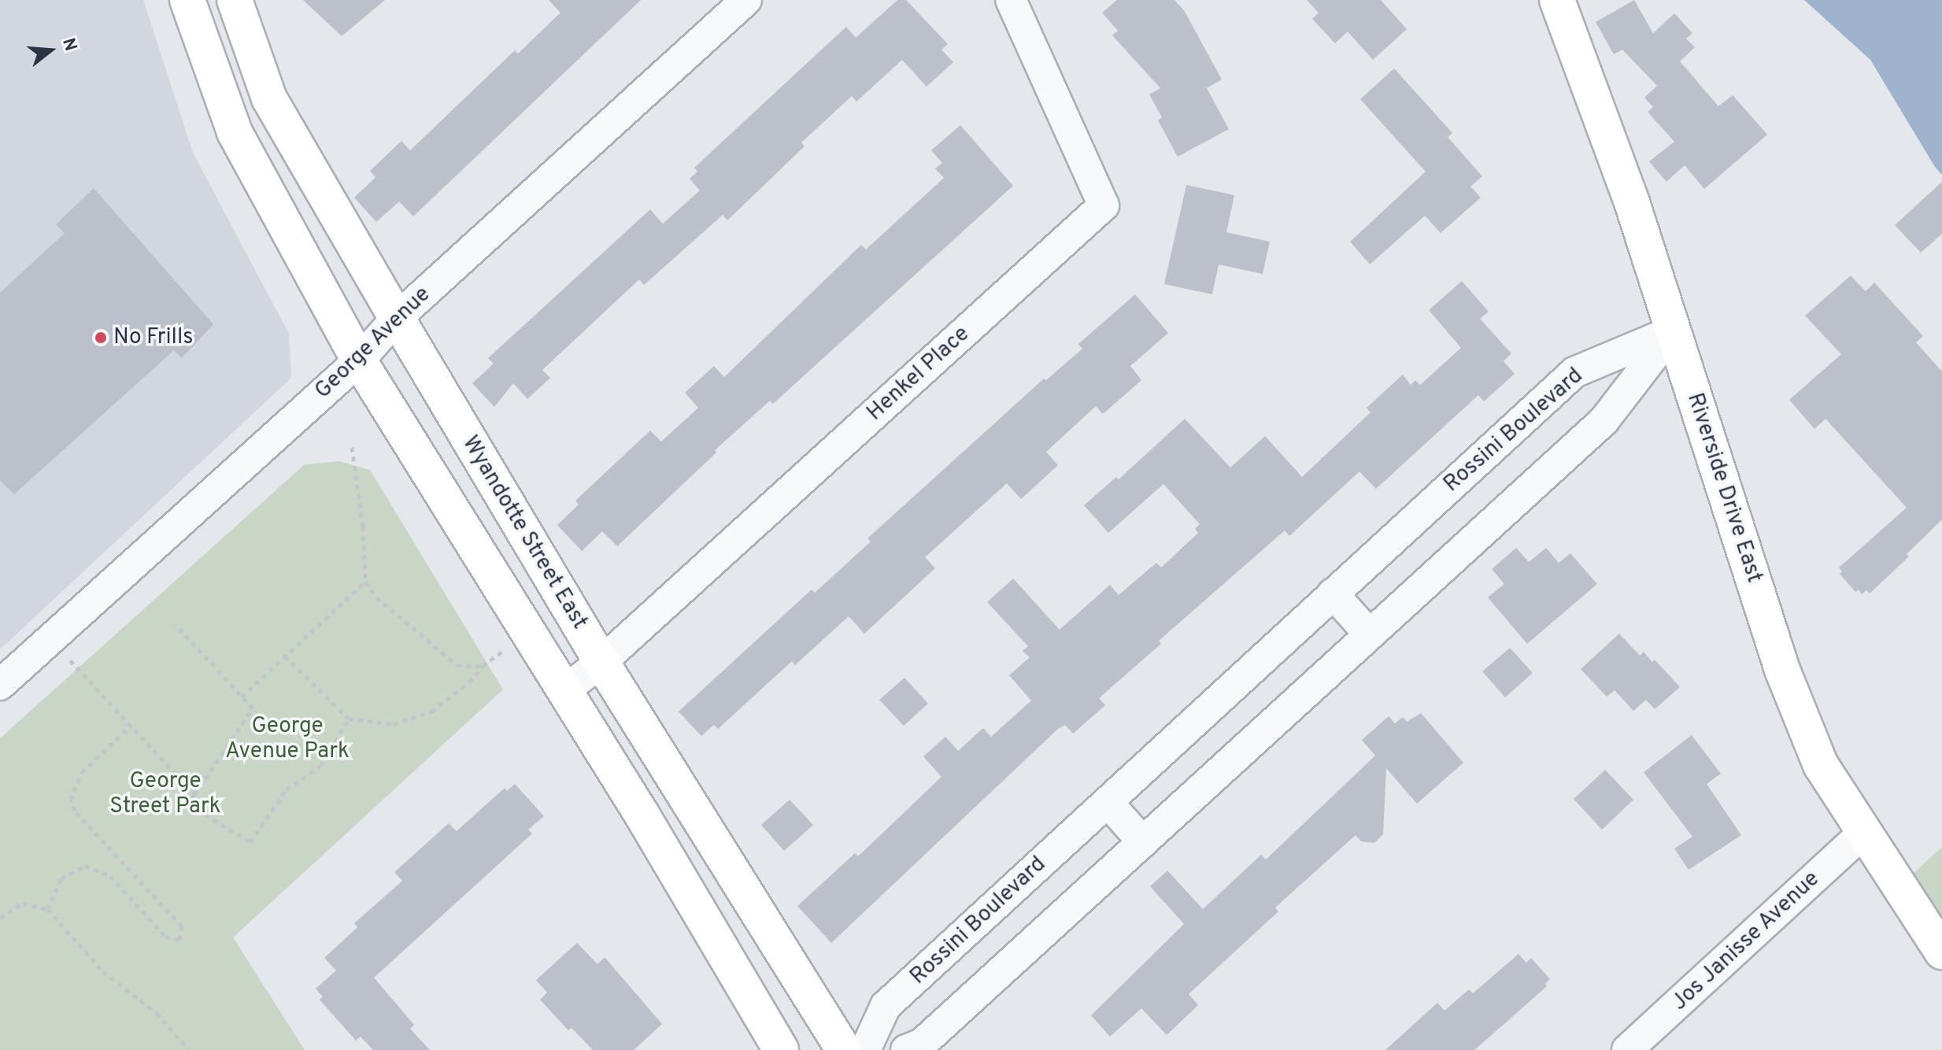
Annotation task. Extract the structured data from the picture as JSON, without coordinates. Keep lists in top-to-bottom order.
{
  "streets": {
    "main road": ["Riverside Drive East", "Wyandotte Street East"],
    "street": [
      "George Avenue",
      "Henkel Place",
      "Rossini Boulevard",
      "Jos Janisse Avenue"
    ]
  },
  "crossings": [
    ["George Avenue", "Wyandotte Street East"],
    ["Henkel Place", "Wyandotte Street East"],
    ["Rossini Boulevard", "Riverside Drive East"],
    ["Riverside Drive East", "Jos Janisse Avenue"]
  ],
  "parks": ["George Avenue Park", "George Street Park"],
  "places": ["No Frills"],
  "north": "right"
}
